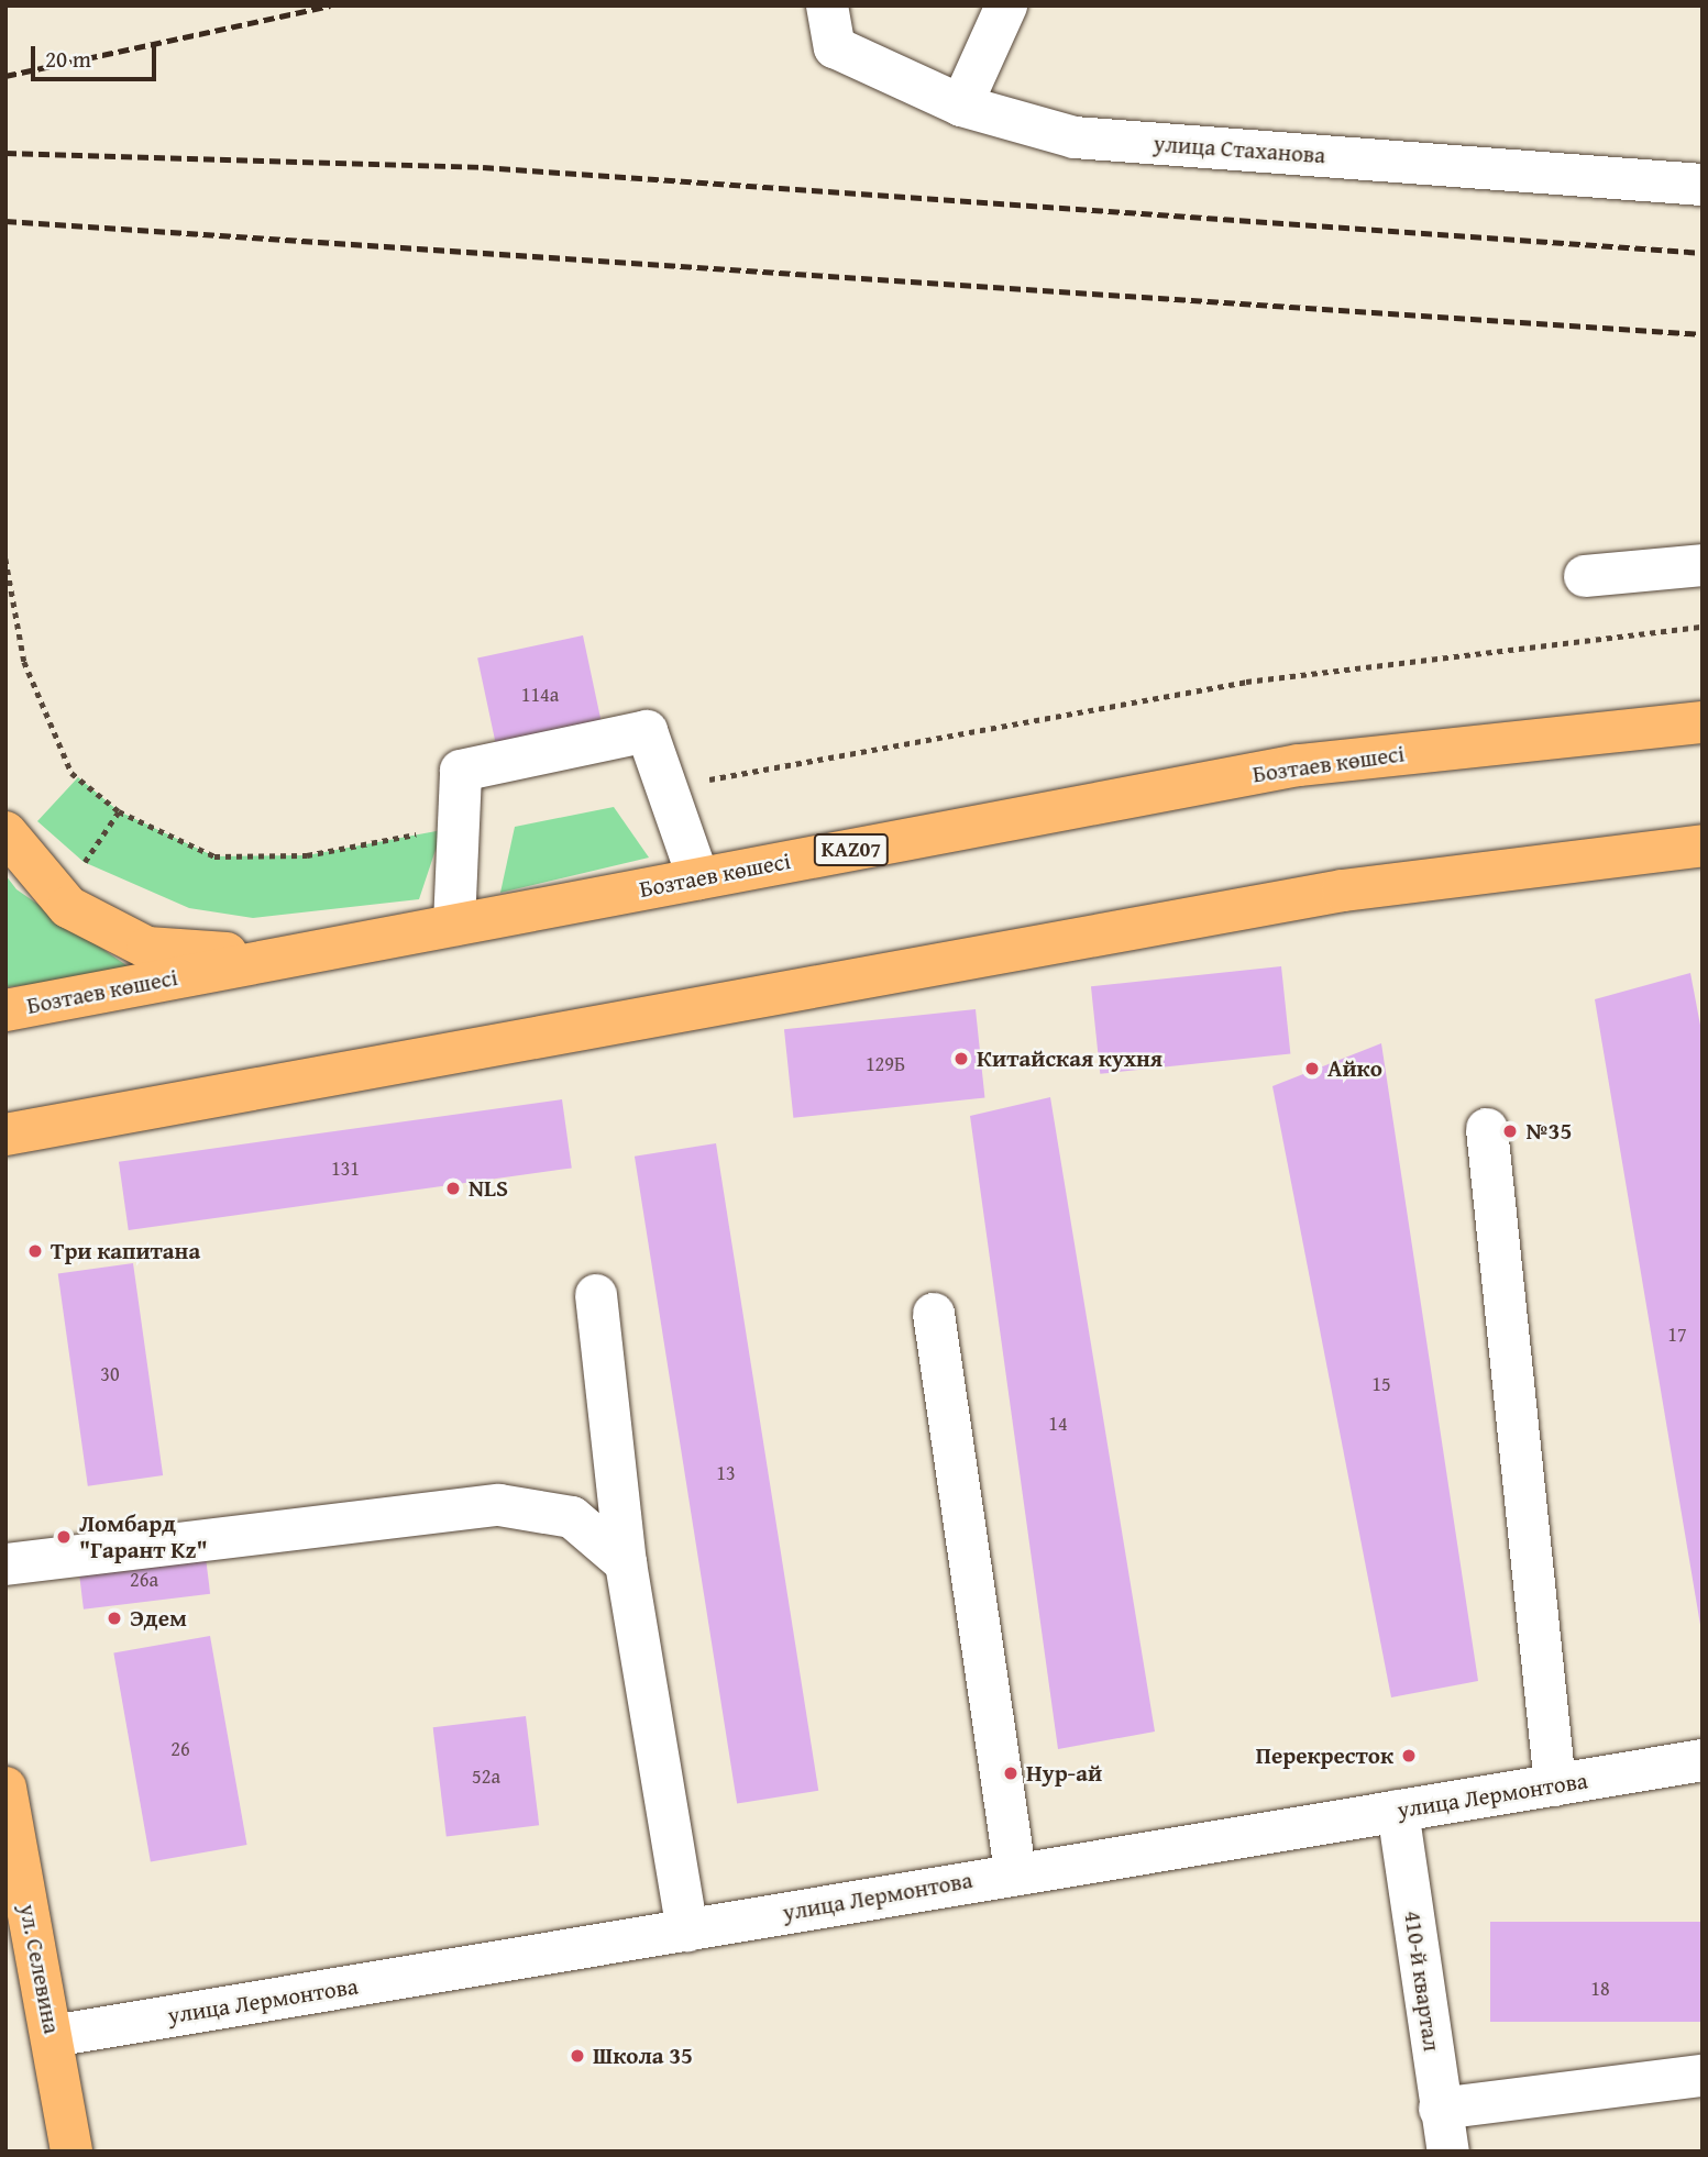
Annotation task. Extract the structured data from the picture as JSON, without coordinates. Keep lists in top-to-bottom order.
{
  "streets": {
    "main road": ["Бозтаев көшесі", "KAZ07", "ул. Селевина"],
    "street": ["улица Стаханова", "улица Лермонтова", "410-й квартал"]
  },
  "crossings": [
    ["улица Лермонтова", "ул. Селевина"],
    ["улица Лермонтова", "410-й квартал"]
  ],
  "places": [
    "Китайская кухня",
    "Айко",
    "№35",
    "NLS",
    "Три капитана",
    "Ломбард \"Гарант Kz\"",
    "Эдем",
    "Перекресток",
    "Нур-ай",
    "Школа 35"
  ],
  "house_numbers": [
    "114а",
    "129Б",
    "131",
    "17",
    "30",
    "15",
    "14",
    "13",
    "26а",
    "26",
    "52а",
    "18"
  ],
  "scale_bar": "20 m"
}
